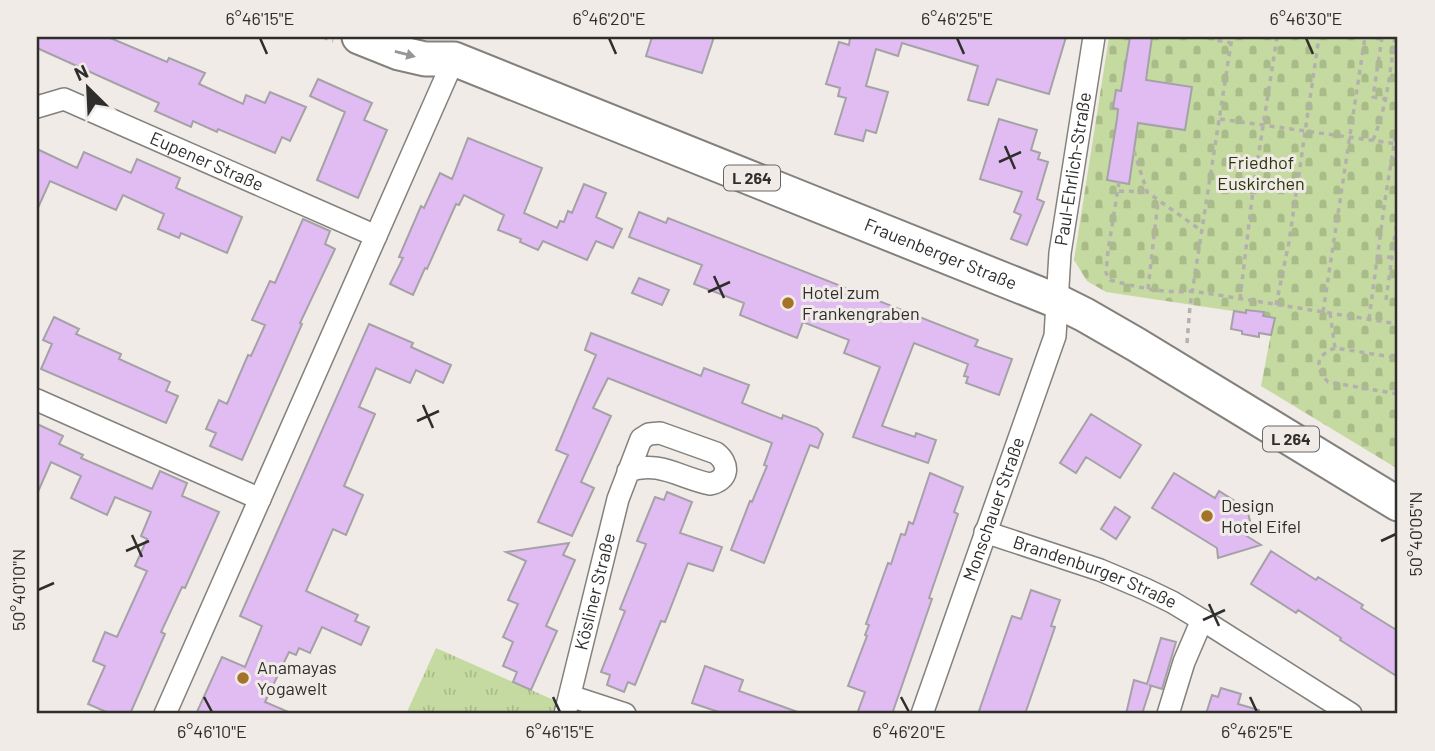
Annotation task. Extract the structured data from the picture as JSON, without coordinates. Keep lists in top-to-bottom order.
{
  "streets": {
    "main road": ["L 264", "Frauenberger Straße"],
    "street": [
      "Eupener Straße",
      "Paul-Ehrlich-Straße",
      "Monschauer Straße",
      "Brandenburger Straße",
      "Kösliner Straße"
    ]
  },
  "crossings": [
    ["Paul-Ehrlich-Straße", "Frauenberger Straße"],
    ["Paul-Ehrlich-Straße", "Monschauer Straße"],
    ["Frauenberger Straße", "Monschauer Straße"],
    ["Monschauer Straße", "Brandenburger Straße"]
  ],
  "parks": ["Friedhof Euskirchen"],
  "places": ["Hotel zum Frankengraben", "Design Hotel Eifel", "Anamayas Yogawelt"],
  "north": "top left",
  "coordinates": [
    "6°46'15\"E",
    "6°46'20\"E",
    "6°46'25\"E",
    "6°46'30\"E",
    "50°40'05\"N",
    "50°40'10\"N",
    "6°46'10\"E"
  ]
}
